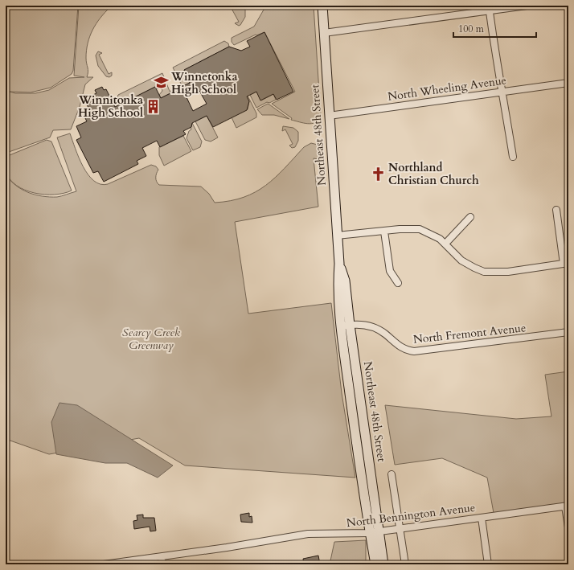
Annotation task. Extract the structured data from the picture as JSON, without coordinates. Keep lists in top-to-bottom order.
{
  "streets": {
    "street": [
      "North Wheeling Avenue",
      "Northeast 48th Street",
      "North Fremont Avenue",
      "North Bennington Avenue"
    ]
  },
  "crossings": [
    ["North Wheeling Avenue", "Northeast 48th Street"],
    ["Northeast 48th Street", "North Fremont Avenue"],
    ["Northeast 48th Street", "North Bennington Avenue"]
  ],
  "parks": ["Searcy Creek Greenway"],
  "places": {
    "school or university": ["Winnetonka High School"],
    "building": ["Winnitonka High School"],
    "church": ["Northland Christian Church"]
  },
  "scale_bar": "100 m"
}
